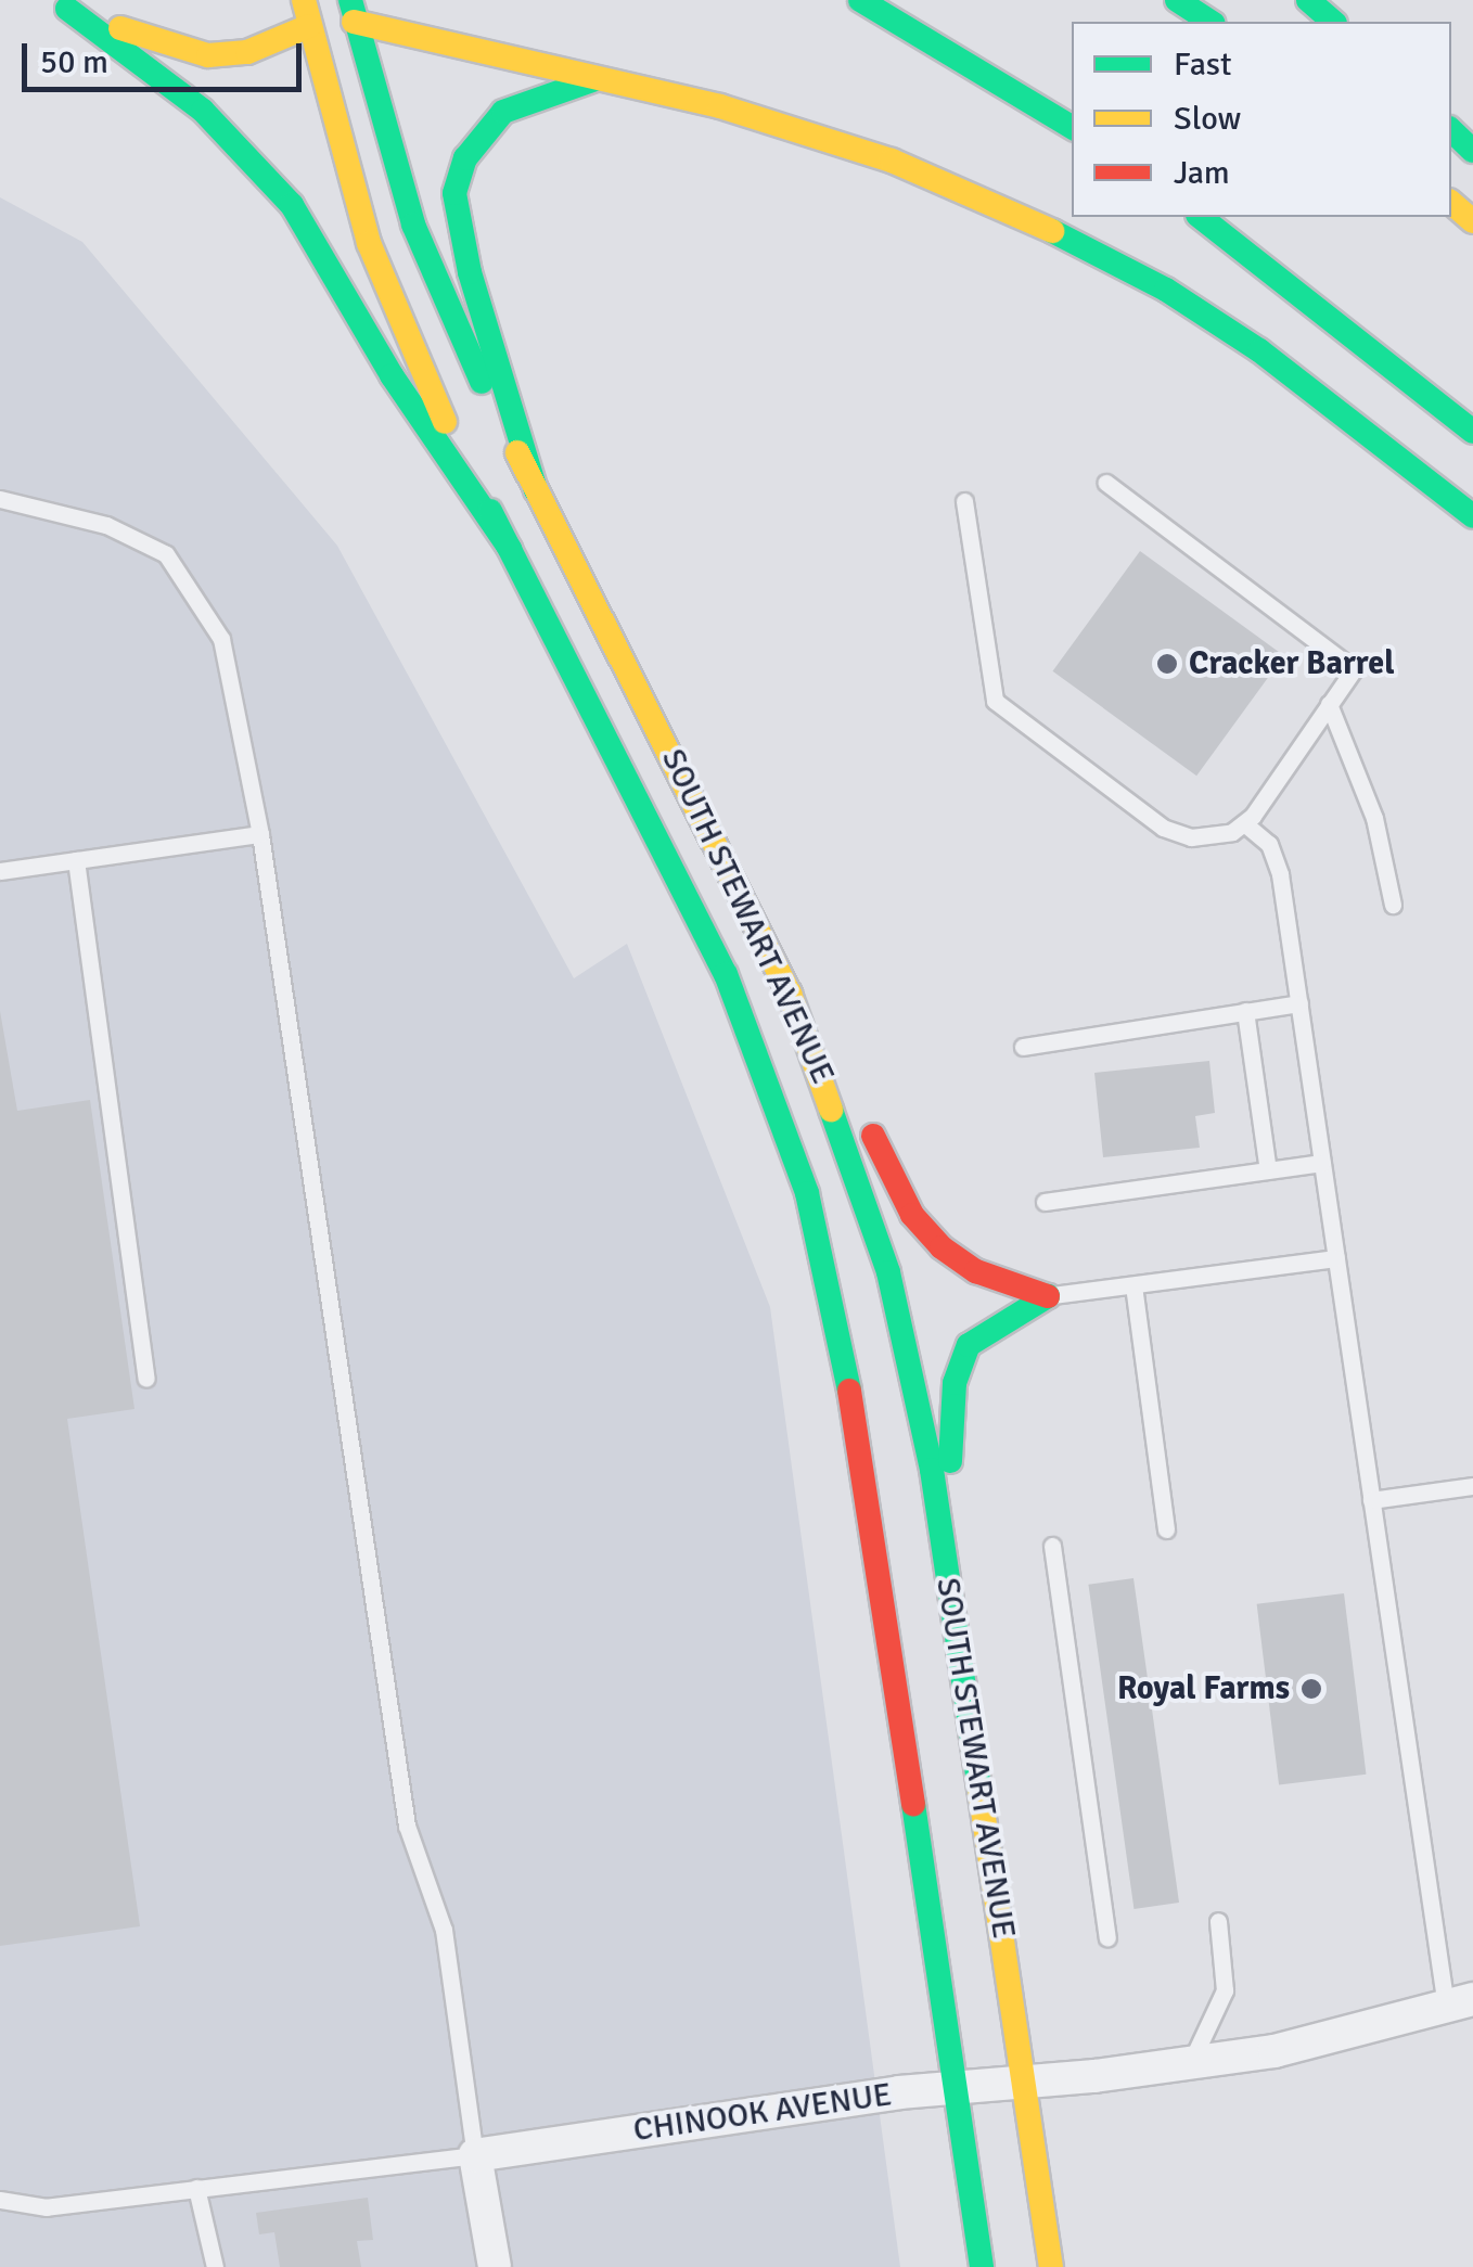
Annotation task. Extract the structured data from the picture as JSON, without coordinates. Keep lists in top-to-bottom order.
{
  "streets": {
    "main road": ["SOUTH STEWART AVENUE"],
    "street": ["CHINOOK AVENUE"]
  },
  "crossings": [
    ["SOUTH STEWART AVENUE", "CHINOOK AVENUE"]
  ],
  "places": ["Cracker Barrel", "Royal Farms"],
  "legend": ["Fast", "Slow", "Jam"],
  "scale_bar": "50 m"
}
